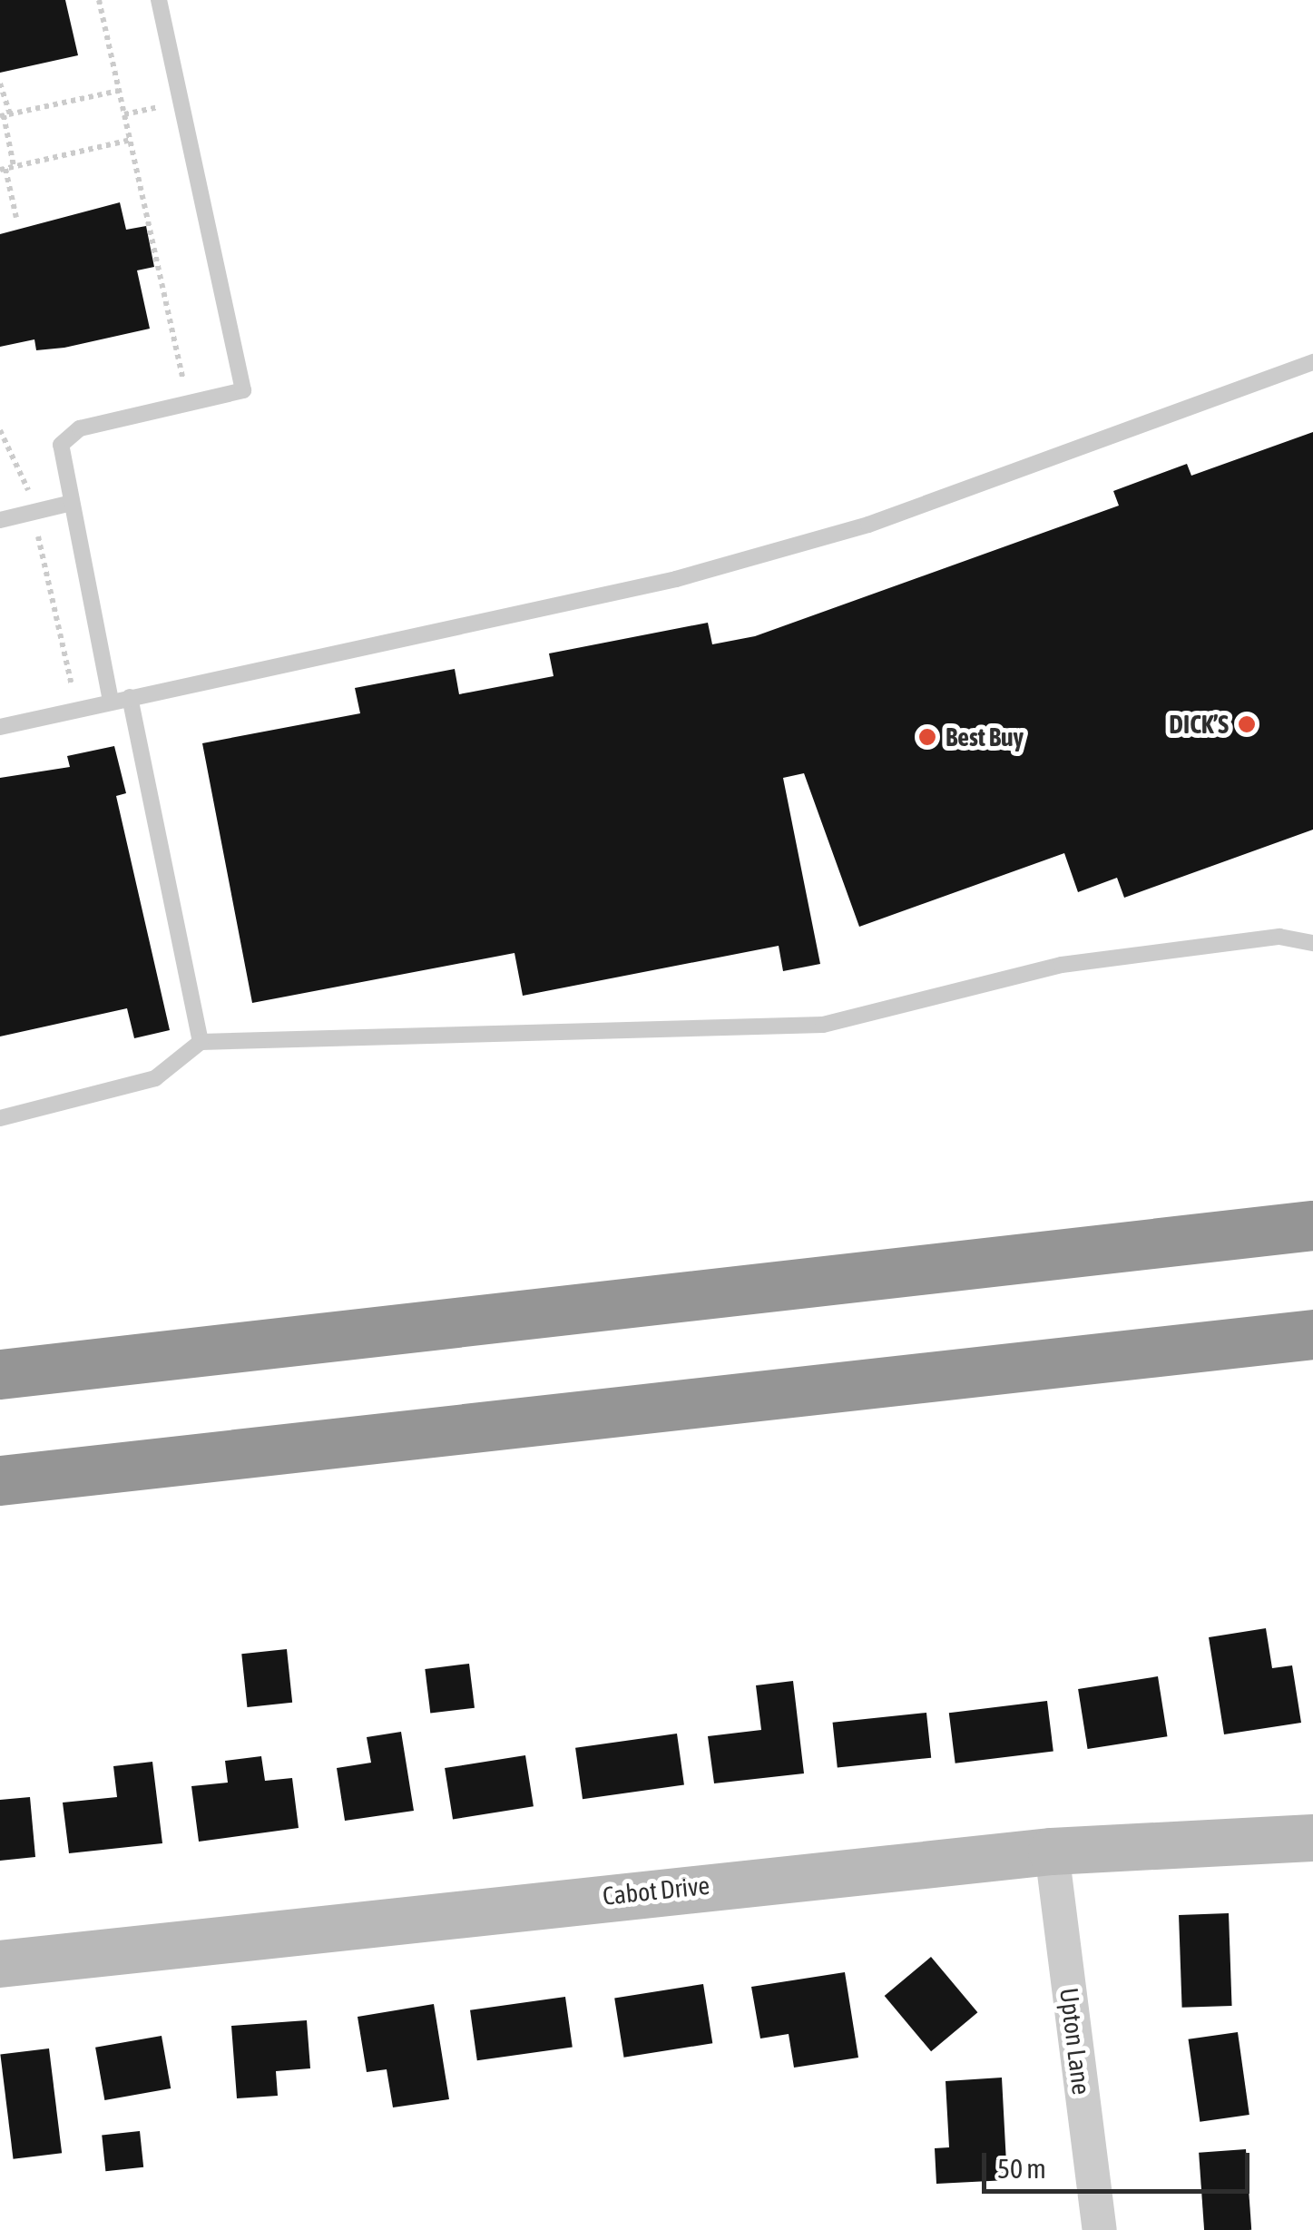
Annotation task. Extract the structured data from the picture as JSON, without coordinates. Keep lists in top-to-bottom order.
{
  "streets": {
    "street": ["Cabot Drive", "Upton Lane"]
  },
  "crossings": [
    ["Cabot Drive", "Upton Lane"]
  ],
  "places": ["DICK’S", "Best Buy"],
  "scale_bar": "50 m"
}
